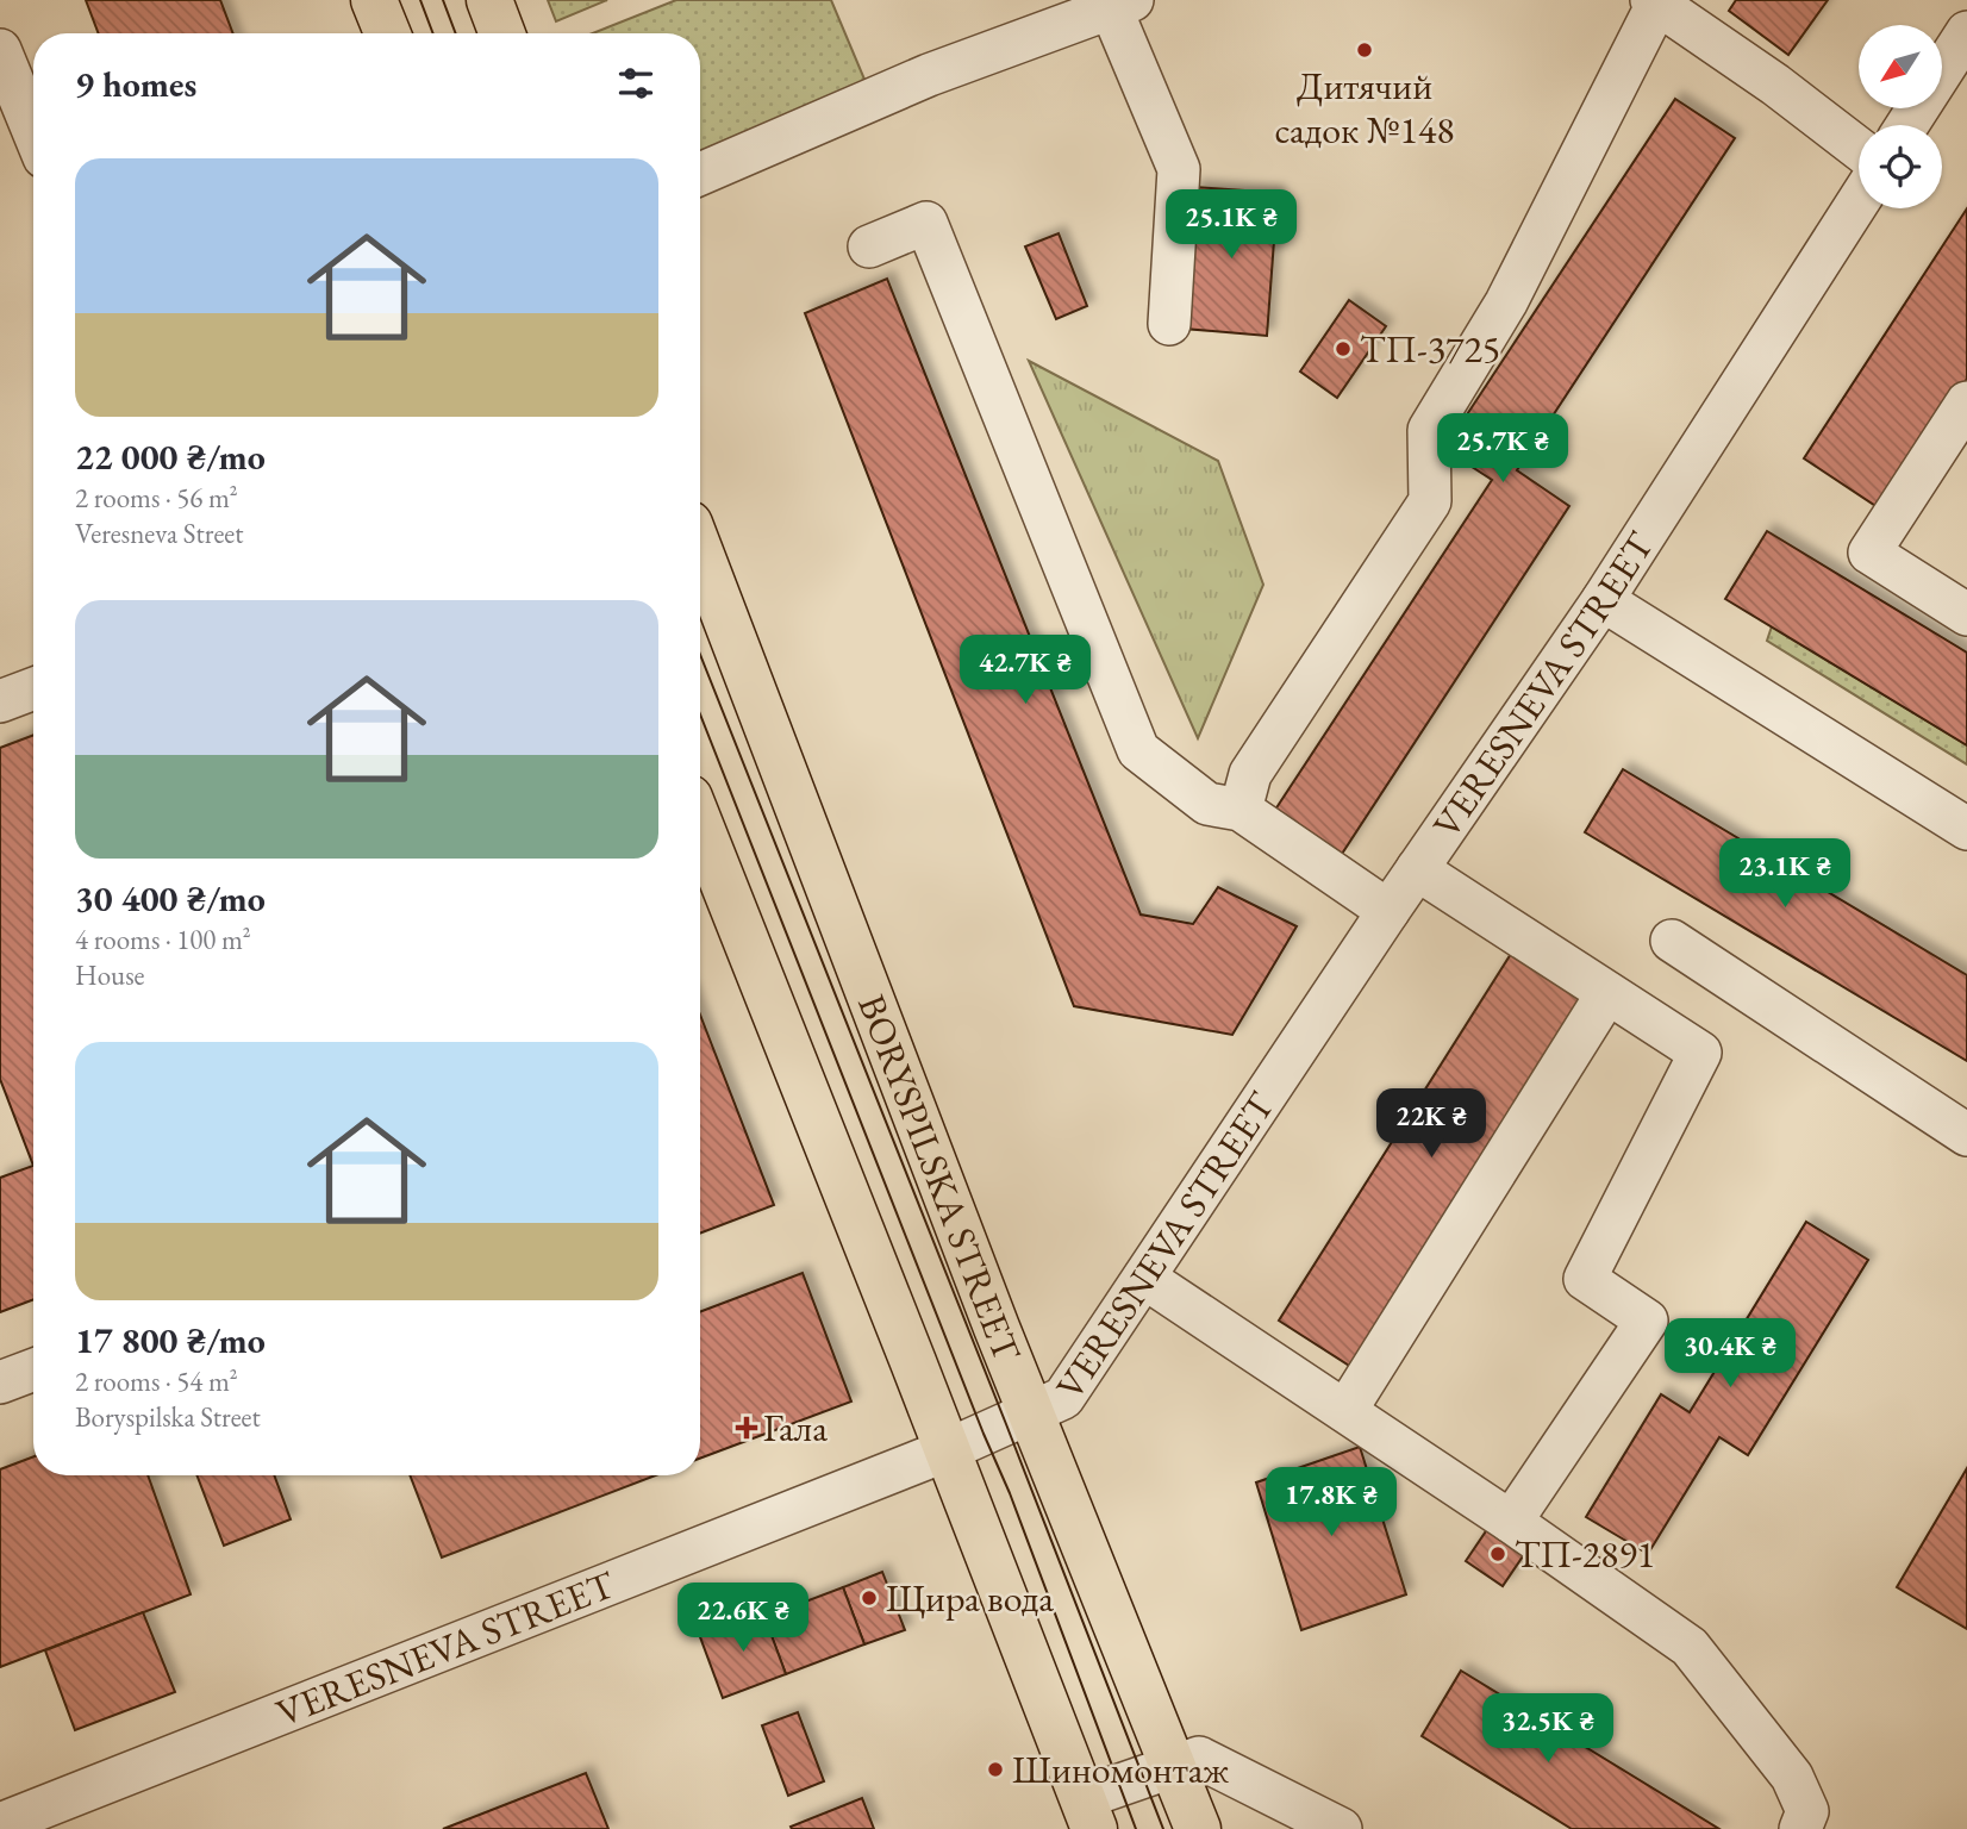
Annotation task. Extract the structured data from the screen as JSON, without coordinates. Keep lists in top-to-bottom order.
{
  "streets": {
    "main road": ["BORYSPILSKA STREET"],
    "street": ["VERESNEVA STREET"]
  },
  "crossings": [
    ["VERESNEVA STREET", "BORYSPILSKA STREET"]
  ],
  "places": {
    "other": [
      "Дитячий садок №148",
      "ТП-3725",
      "ТП-2891",
      "Щира вода",
      "Шиномонтаж"
    ],
    "health": ["Гала"]
  },
  "north": "bottom left",
  "page": {
    "heading": "9 homes",
    "list": [
      {
        "name": "22 000 ₴/mo",
        "note": "2 rooms · 56 m² · Veresneva Street"
      },
      {
        "name": "30 400 ₴/mo",
        "note": "4 rooms · 100 m² · House"
      },
      {
        "name": "17 800 ₴/mo",
        "note": "2 rooms · 54 m² · Boryspilska Street"
      }
    ],
    "price": [
      "25.1K ₴",
      "25.7K ₴",
      "42.7K ₴",
      "23.1K ₴",
      "22K ₴",
      "30.4K ₴",
      "17.8K ₴",
      "22.6K ₴",
      "32.5K ₴"
    ]
  }
}
